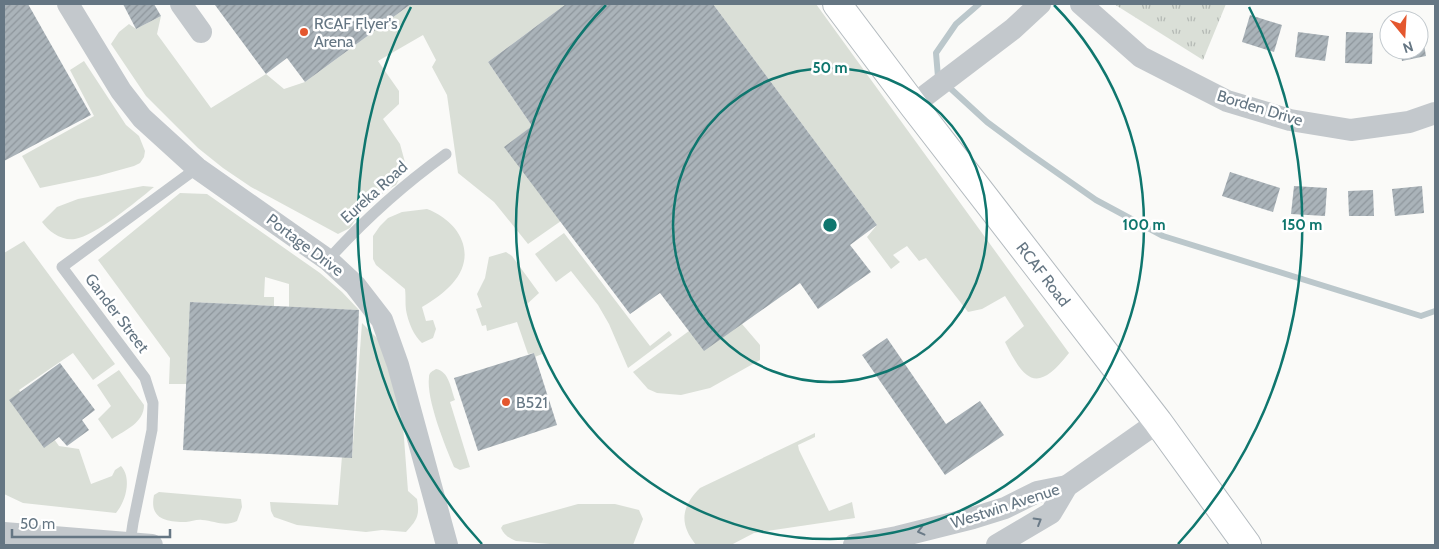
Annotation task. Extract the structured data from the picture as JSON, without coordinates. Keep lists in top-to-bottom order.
{
  "streets": {
    "main road": ["RCAF Road"],
    "street": ["Borden Drive", "Portage Drive", "Westwin Avenue"],
    "lane": ["Eureka Road", "Gander Street"]
  },
  "crossings": [
    ["Eureka Road", "Portage Drive"],
    ["Portage Drive", "Gander Street"],
    ["RCAF Road", "Westwin Avenue"]
  ],
  "places": ["RCAF Flyer's Arena", "B521"],
  "scale_bar": "50 m",
  "north": "bottom",
  "rings": ["50 m", "100 m", "150 m"]
}
